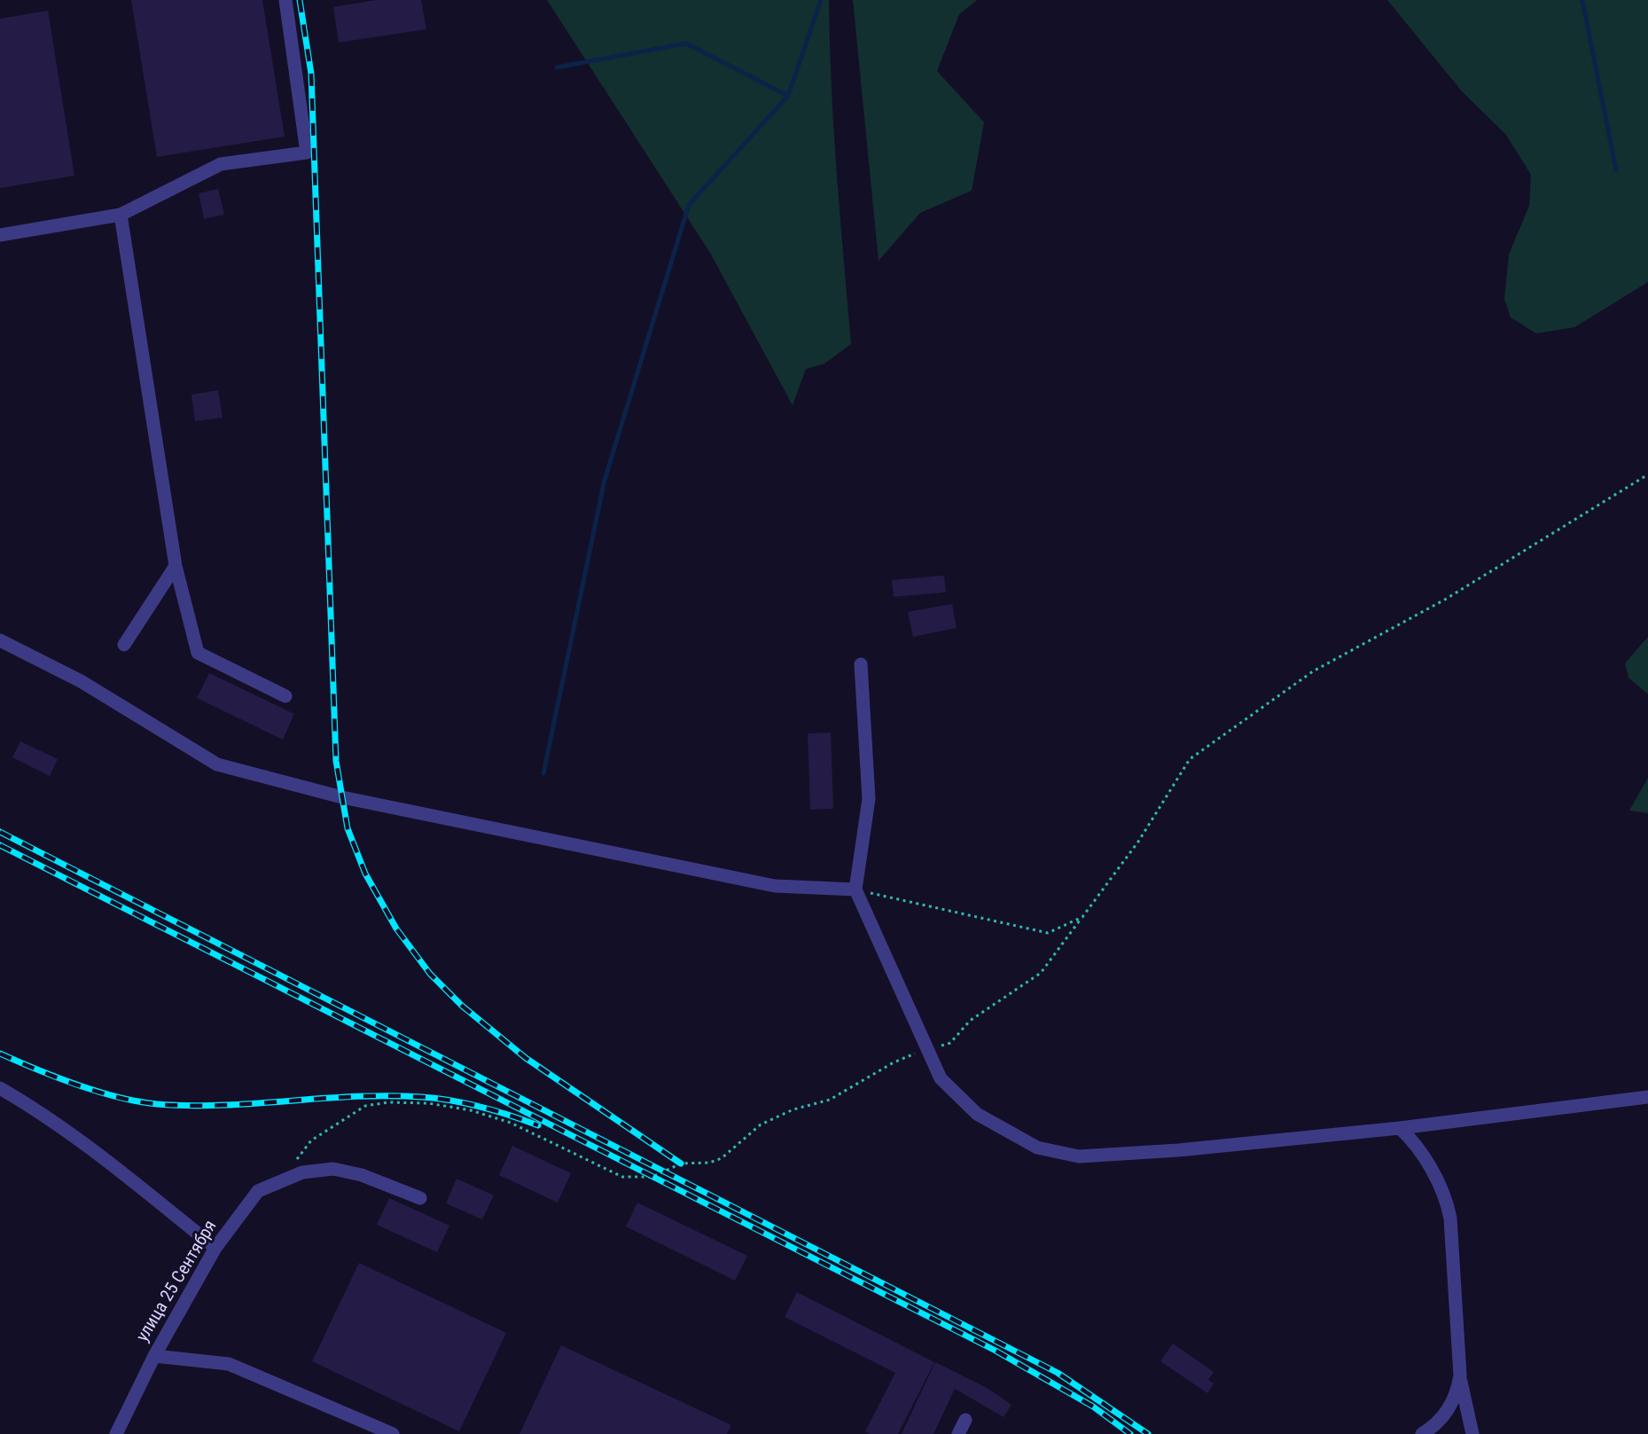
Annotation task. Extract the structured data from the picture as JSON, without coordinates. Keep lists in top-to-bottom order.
{
  "streets": {
    "street": ["улица 25 Сентября"]
  }
}
